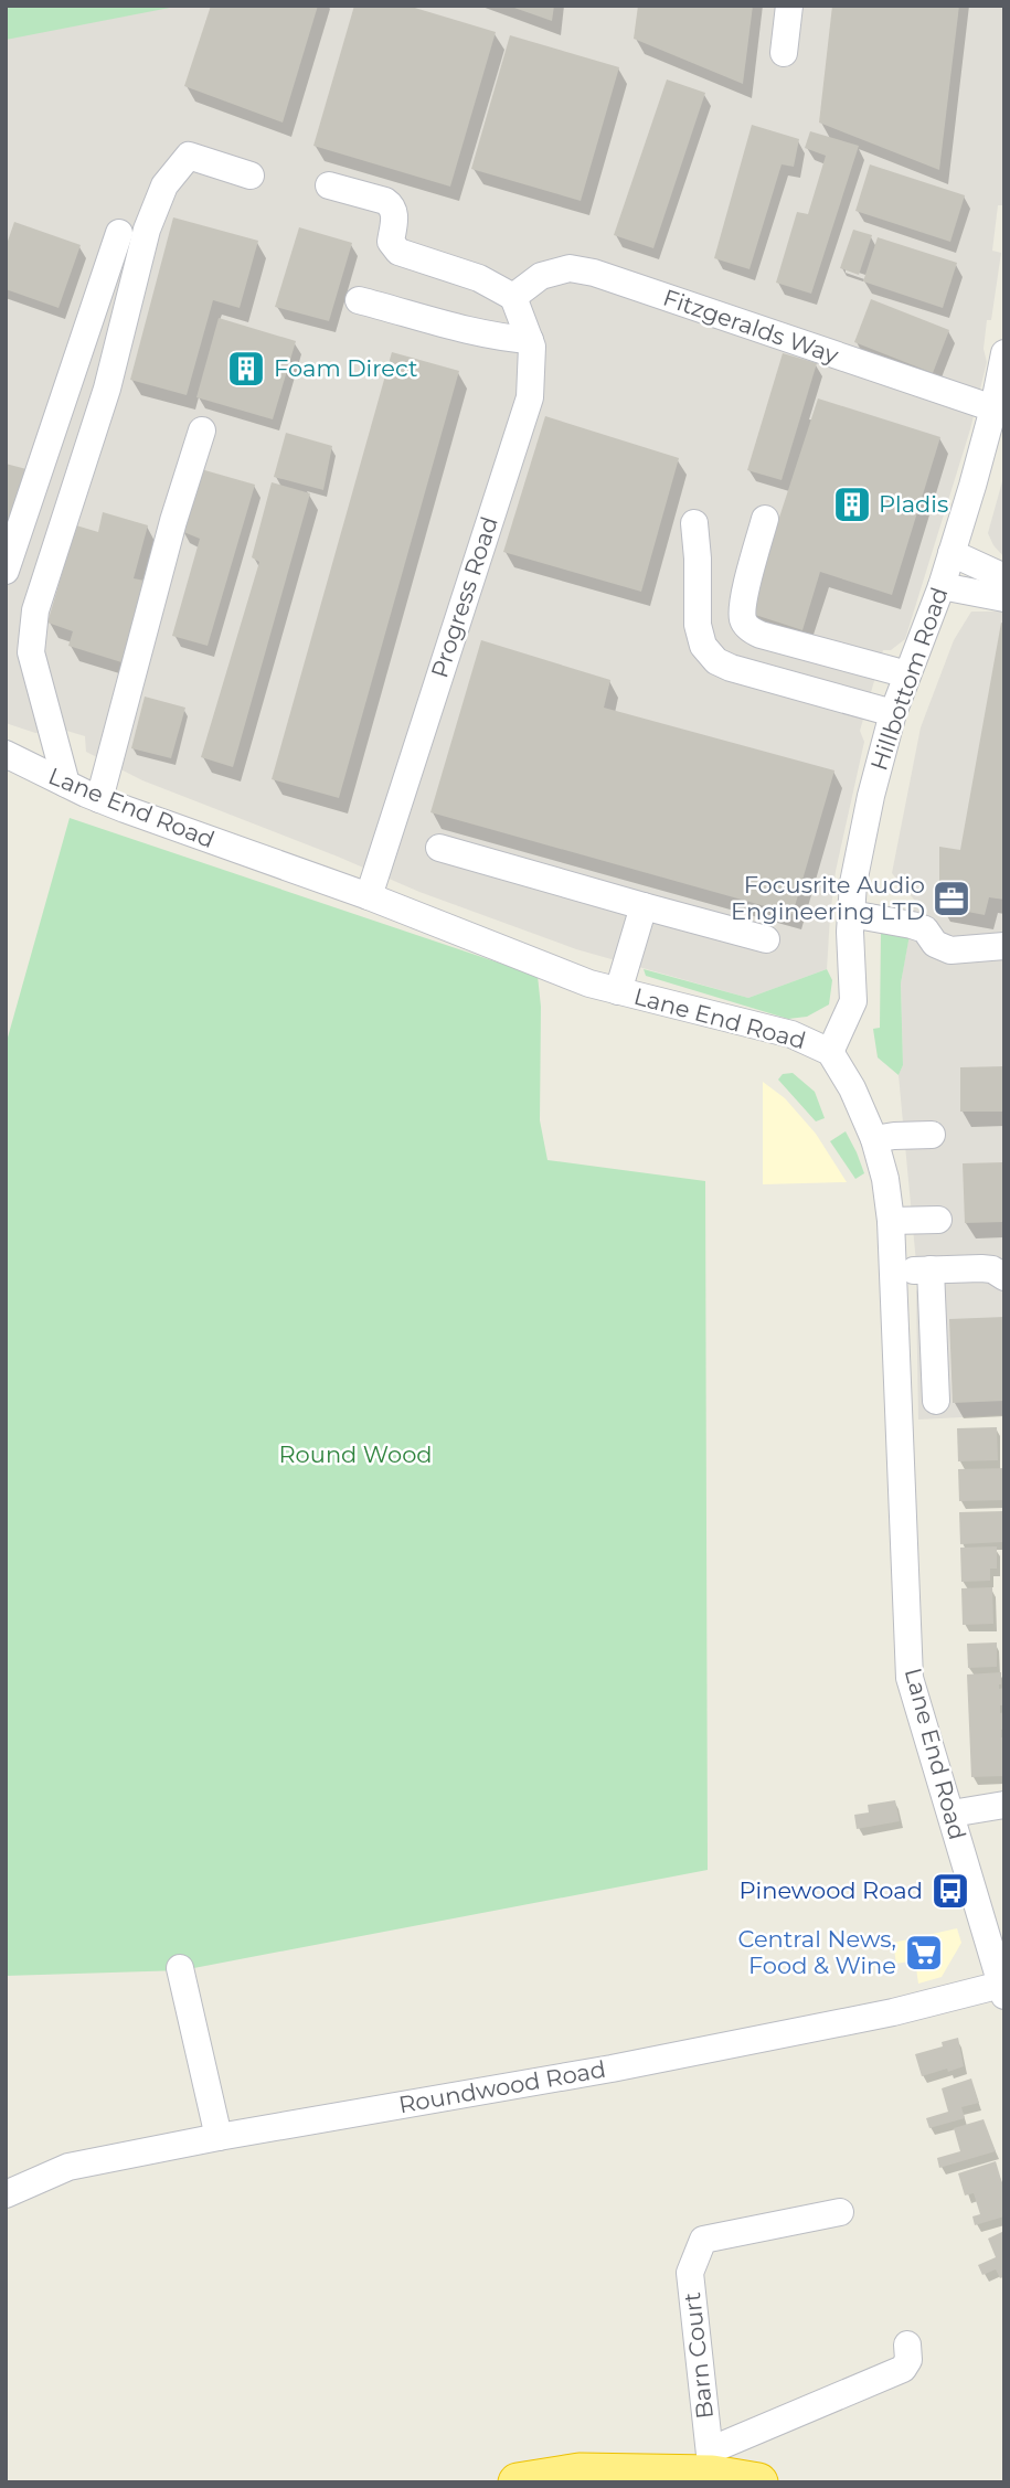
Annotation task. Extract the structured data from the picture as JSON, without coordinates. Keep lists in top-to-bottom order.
{
  "streets": {
    "street": [
      "Fitzgeralds Way",
      "Progress Road",
      "Hillbottom Road",
      "Lane End Road",
      "Roundwood Road",
      "Barn Court"
    ]
  },
  "crossings": [
    ["Fitzgeralds Way", "Progress Road"],
    ["Fitzgeralds Way", "Hillbottom Road"],
    ["Progress Road", "Lane End Road"],
    ["Hillbottom Road", "Lane End Road"],
    ["Lane End Road", "Roundwood Road"]
  ],
  "parks": ["Round Wood"],
  "places": {
    "building": ["Foam Direct", "Pladis"],
    "office": ["Focusrite Audio Engineering LTD"],
    "bus stop": ["Pinewood Road"],
    "supermarket": ["Central News, Food & Wine"]
  }
}
